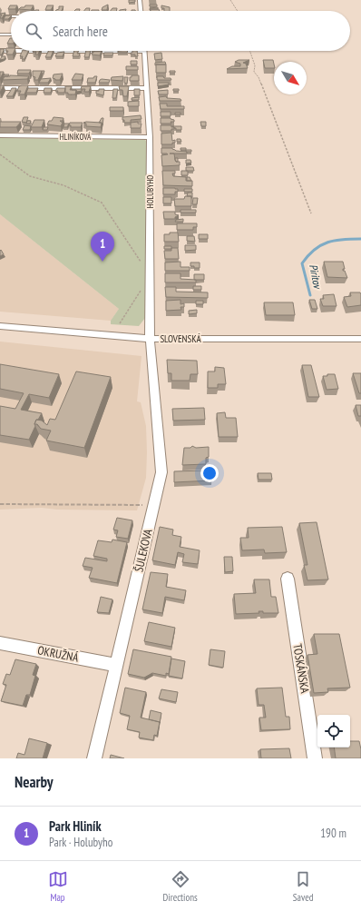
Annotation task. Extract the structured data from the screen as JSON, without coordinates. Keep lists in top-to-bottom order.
{
  "streets": {
    "street": [
      "HLINÍKOVÁ",
      "HOLUBYHO",
      "SLOVENSKÁ",
      "ŠULEKOVA",
      "OKRUŽNÁ",
      "TOSKÁNSKA"
    ]
  },
  "crossings": [
    ["HLINÍKOVÁ", "HOLUBYHO"],
    ["HOLUBYHO", "SLOVENSKÁ"],
    ["HOLUBYHO", "ŠULEKOVA"],
    ["SLOVENSKÁ", "ŠULEKOVA"],
    ["ŠULEKOVA", "OKRUŽNÁ"]
  ],
  "water": ["Piritov"],
  "north": "bottom right",
  "page": {
    "search": "Search here",
    "pins": "1",
    "heading": "Nearby",
    "list": [
      {
        "mark": "1",
        "name": "Park Hliník",
        "note": "Park · Holubyho",
        "value": "190 m"
      }
    ],
    "nav": ["Map", "Directions", "Saved"]
  }
}
